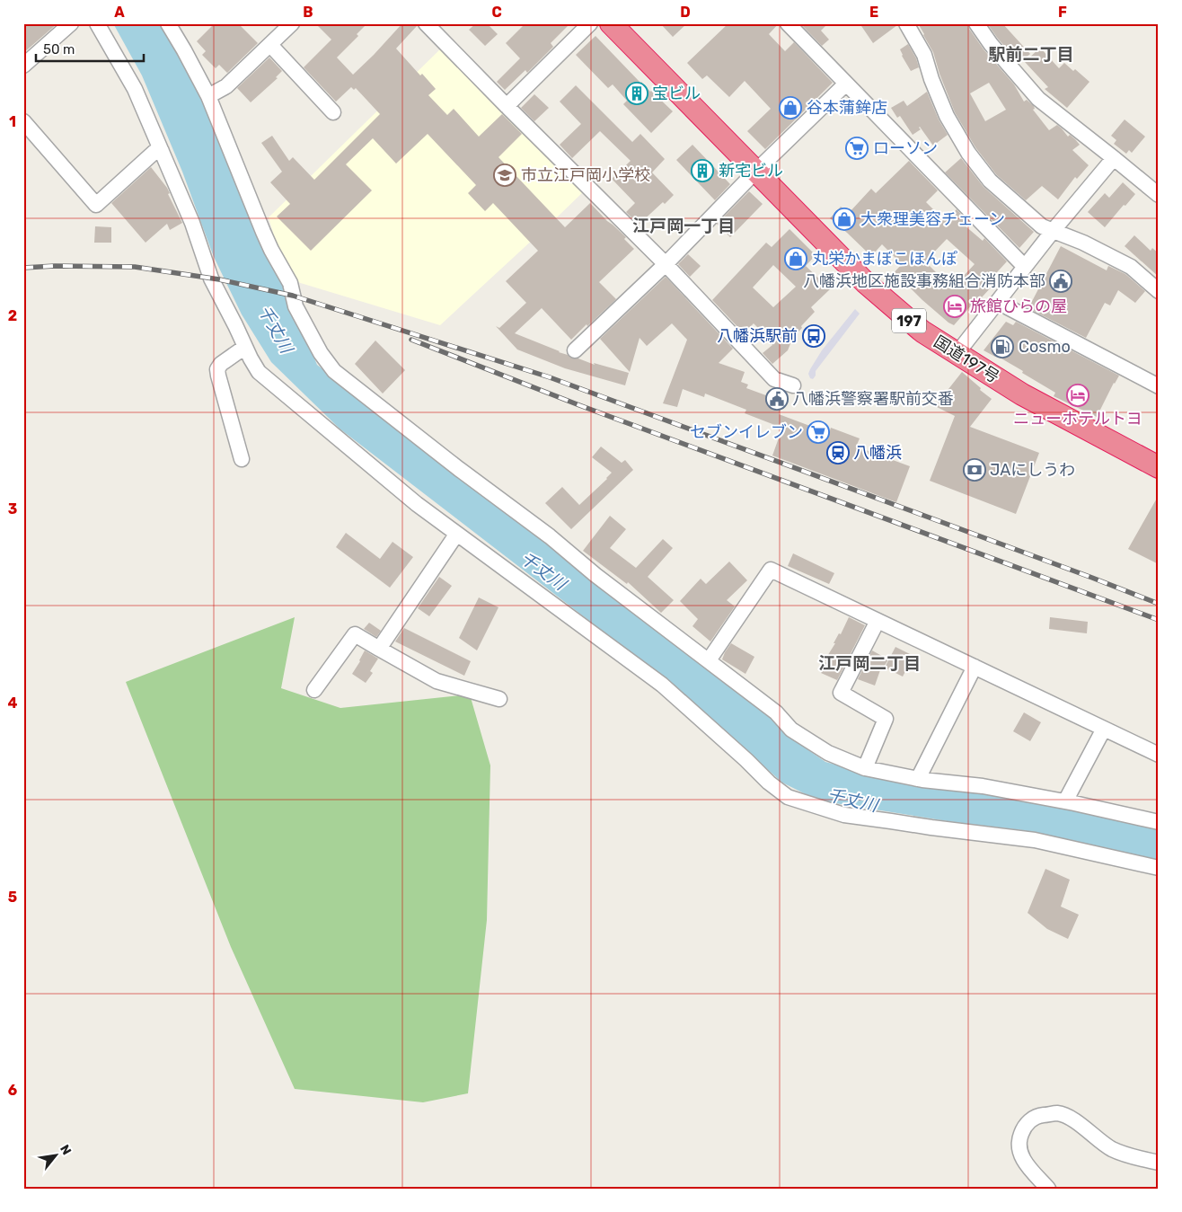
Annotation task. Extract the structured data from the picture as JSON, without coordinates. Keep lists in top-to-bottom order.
{
  "streets": {
    "highway": ["197", "国道197号"]
  },
  "districts": ["駅前二丁目", "江戸岡一丁目", "江戸岡二丁目"],
  "water": ["千丈川"],
  "places": {
    "building": ["宝ビル", "新宅ビル"],
    "shop": ["谷本蒲鉾店", "大衆理美容チェーン", "丸栄かまぼこほんぽ"],
    "supermarket": ["ローソン", "セブンイレブン"],
    "school or university": ["市立江戸岡小学校"],
    "public building": ["八幡浜地区施設事務組合消防本部", "八幡浜警察署駅前交番"],
    "hotel": ["旅館ひらの屋", "ニューホテルトヨ"],
    "bus stop": ["八幡浜駅前"],
    "fuel station": ["Cosmo"],
    "station": ["八幡浜"],
    "bank": ["JAにしうわ"]
  },
  "scale_bar": "50 m",
  "north": "top right",
  "grid": {
    "columns": [
      "A",
      "B",
      "C",
      "D",
      "E",
      "F"
    ],
    "rows": [
      "1",
      "2",
      "3",
      "4",
      "5",
      "6"
    ]
  }
}
